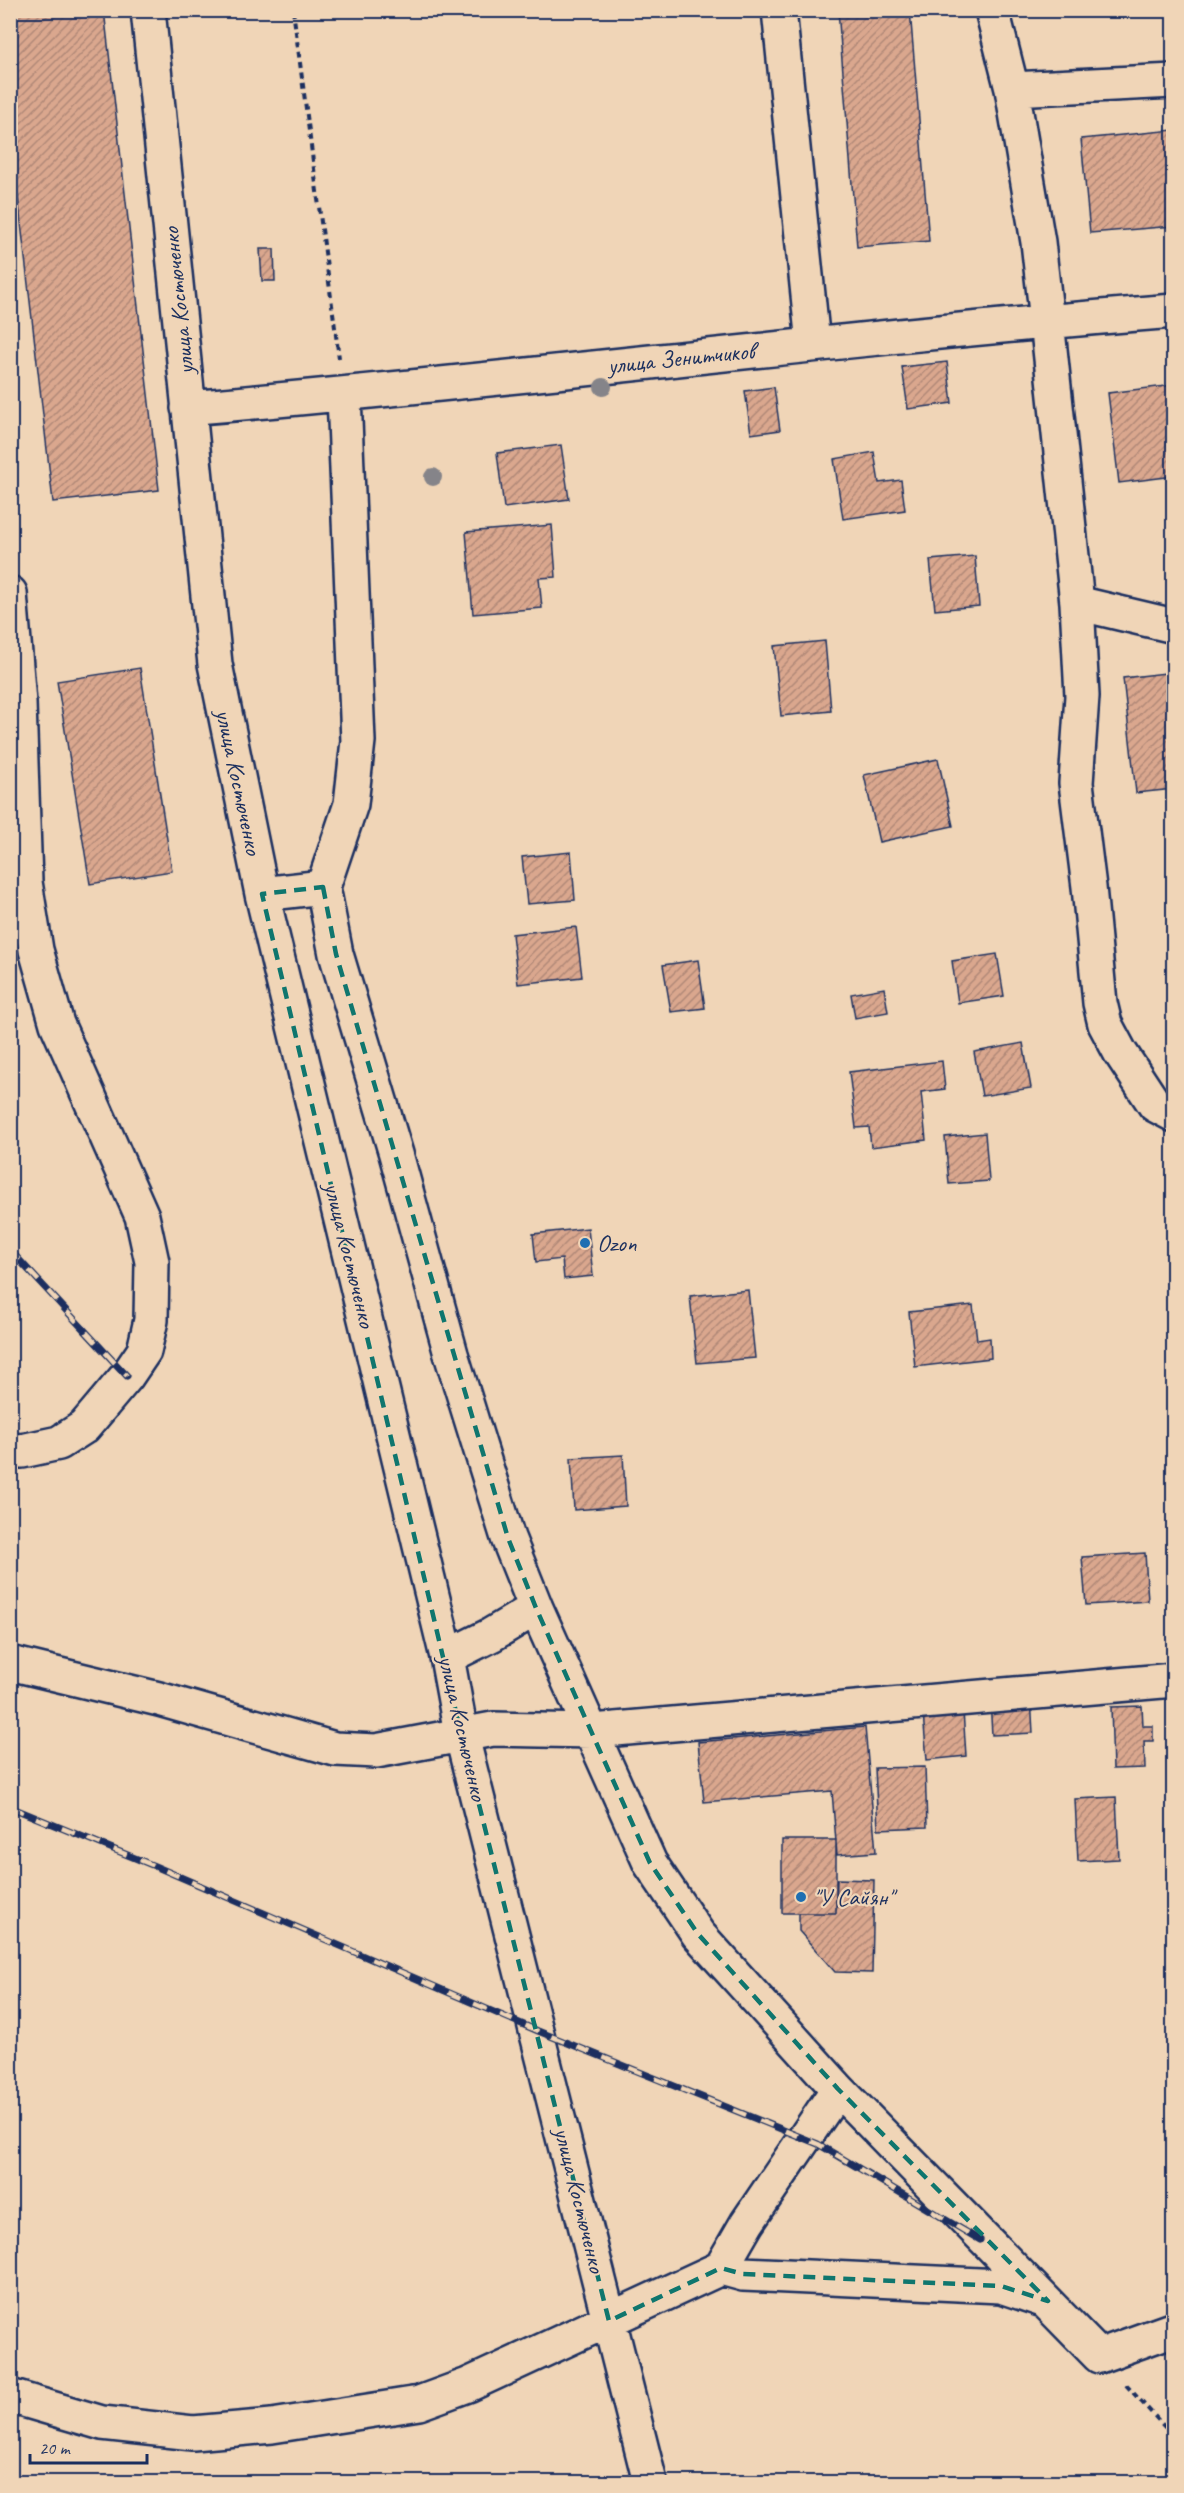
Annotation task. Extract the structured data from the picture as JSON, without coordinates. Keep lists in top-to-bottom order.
{
  "streets": {
    "street": ["улица Костюченко", "улица Зенитчиков"]
  },
  "crossings": [
    ["улица Костюченко", "улица Зенитчиков"]
  ],
  "places": ["Ozon", "\"У Сайян\""],
  "scale_bar": "20 m"
}
